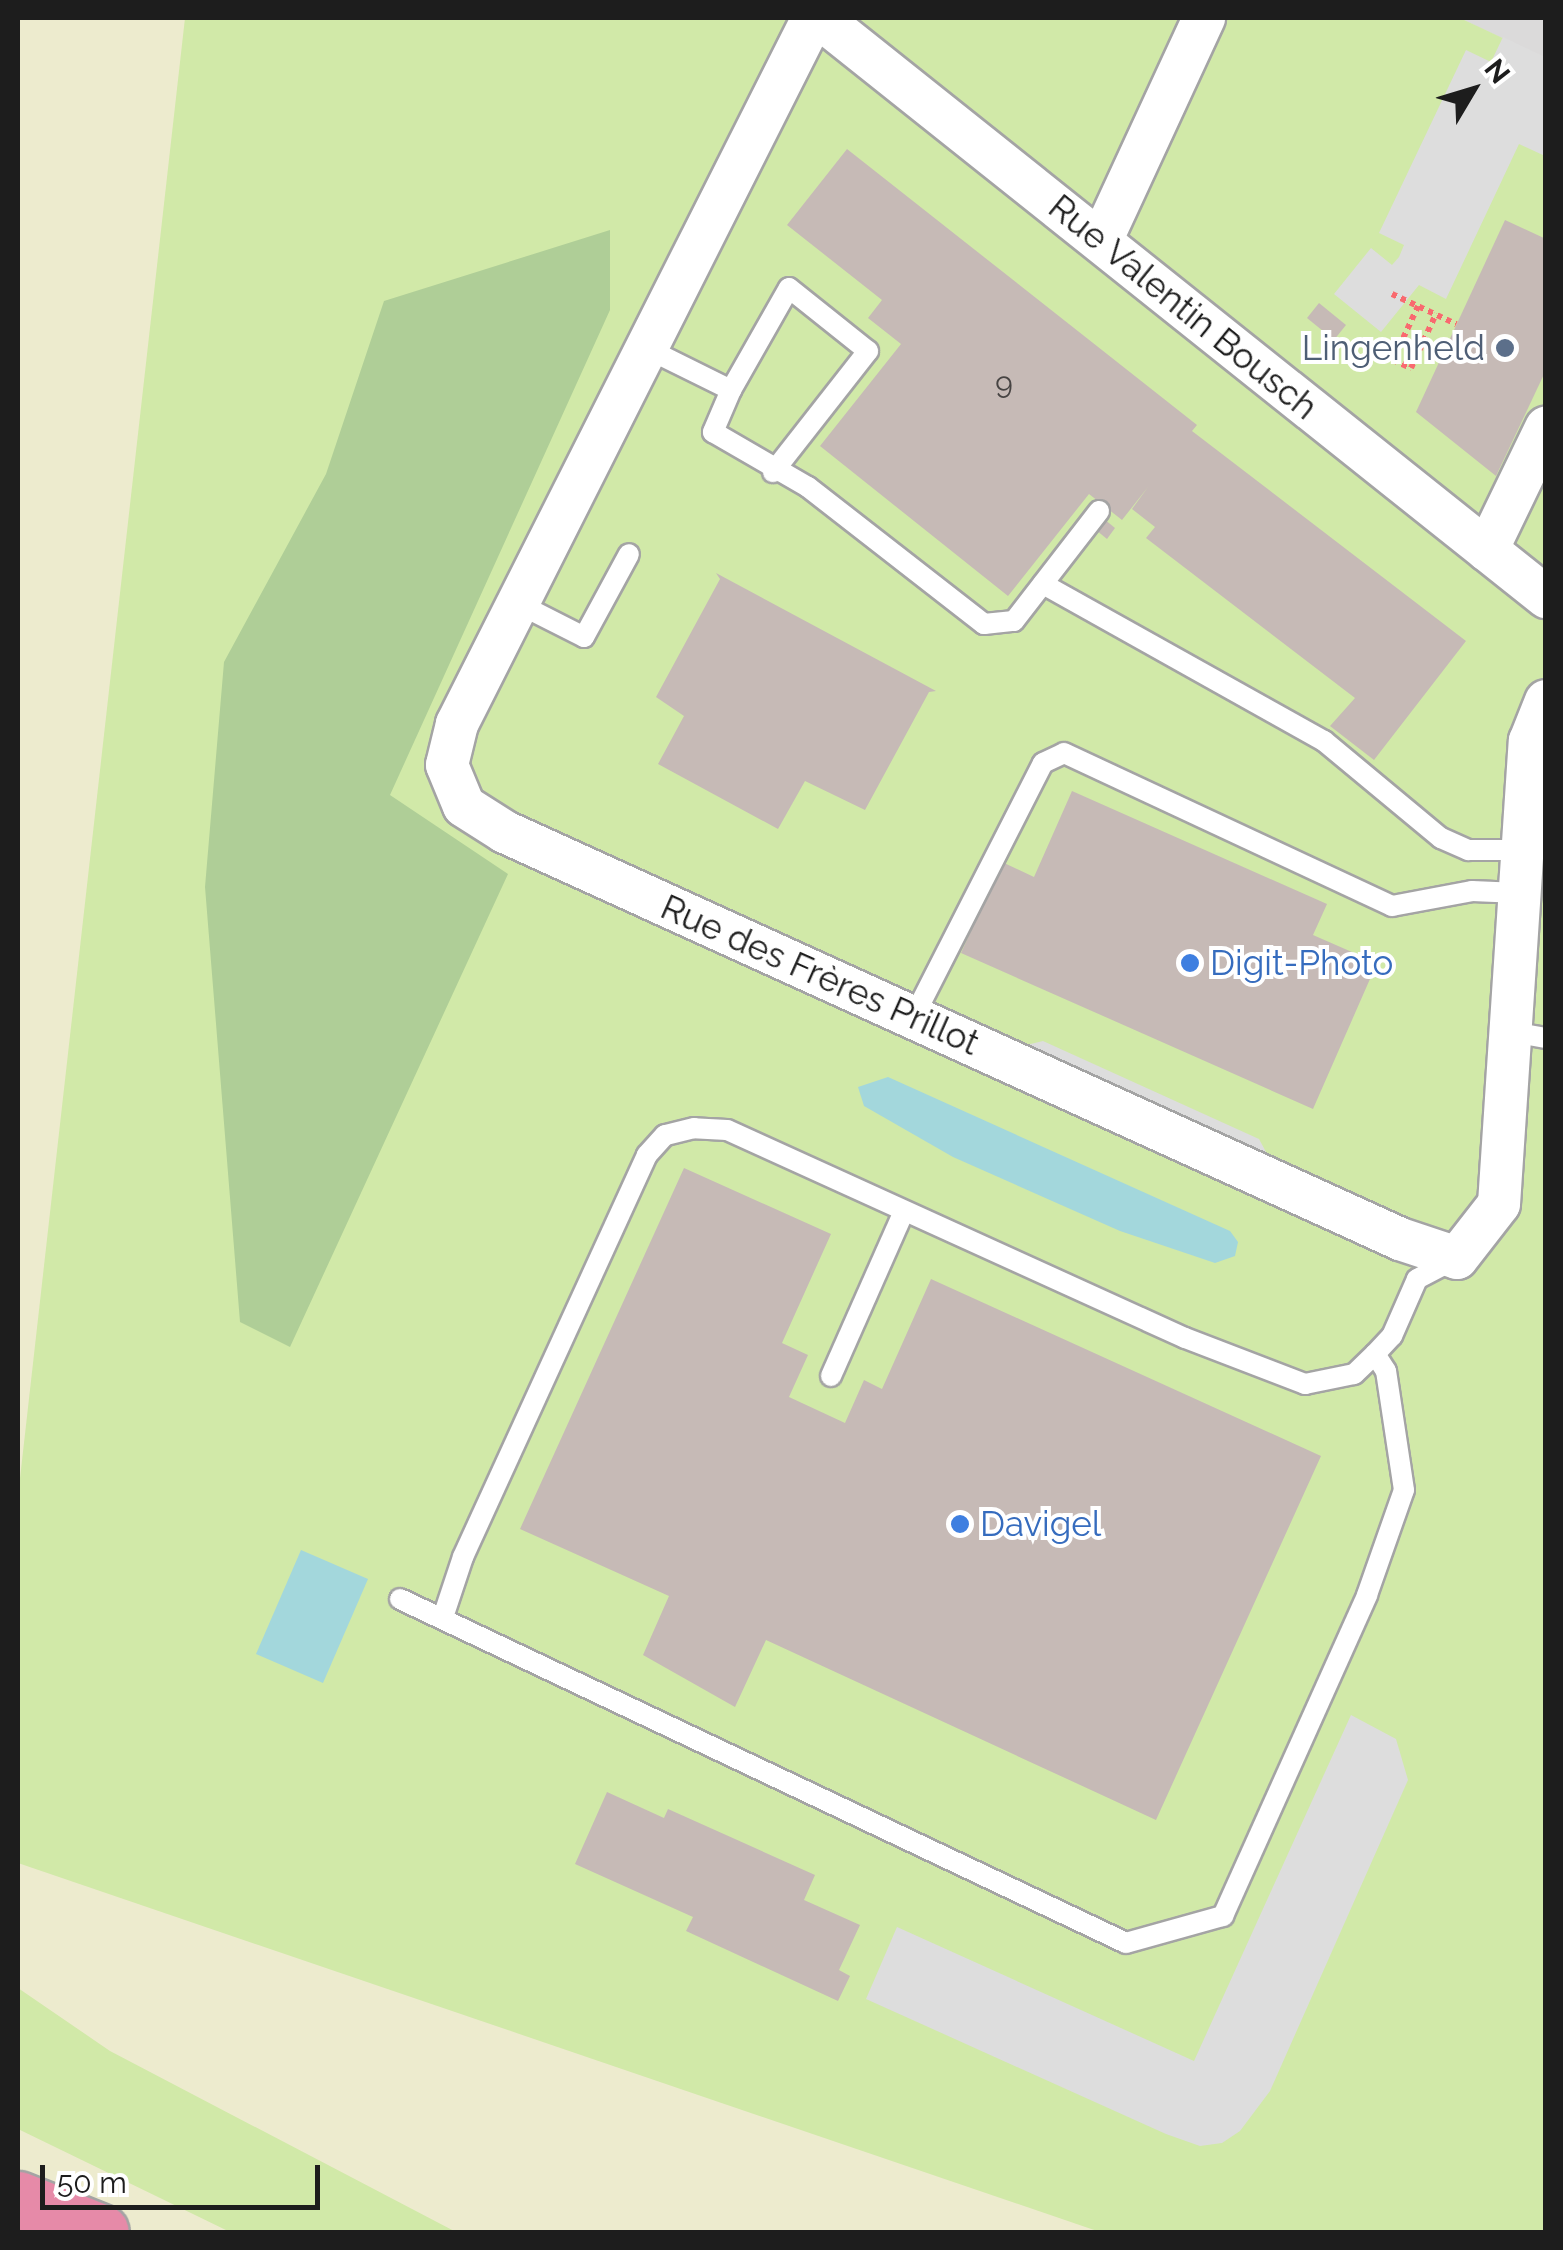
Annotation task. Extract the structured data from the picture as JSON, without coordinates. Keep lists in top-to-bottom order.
{
  "streets": {
    "street": ["Rue Valentin Bousch", "Rue des Frères Prillot"]
  },
  "crossings": [
    ["Rue Valentin Bousch", "Rue des Frères Prillot"]
  ],
  "places": ["Lingenheld", "Digit-Photo", "Davigel"],
  "house_numbers": ["9"],
  "scale_bar": "50 m",
  "north": "top right"
}
